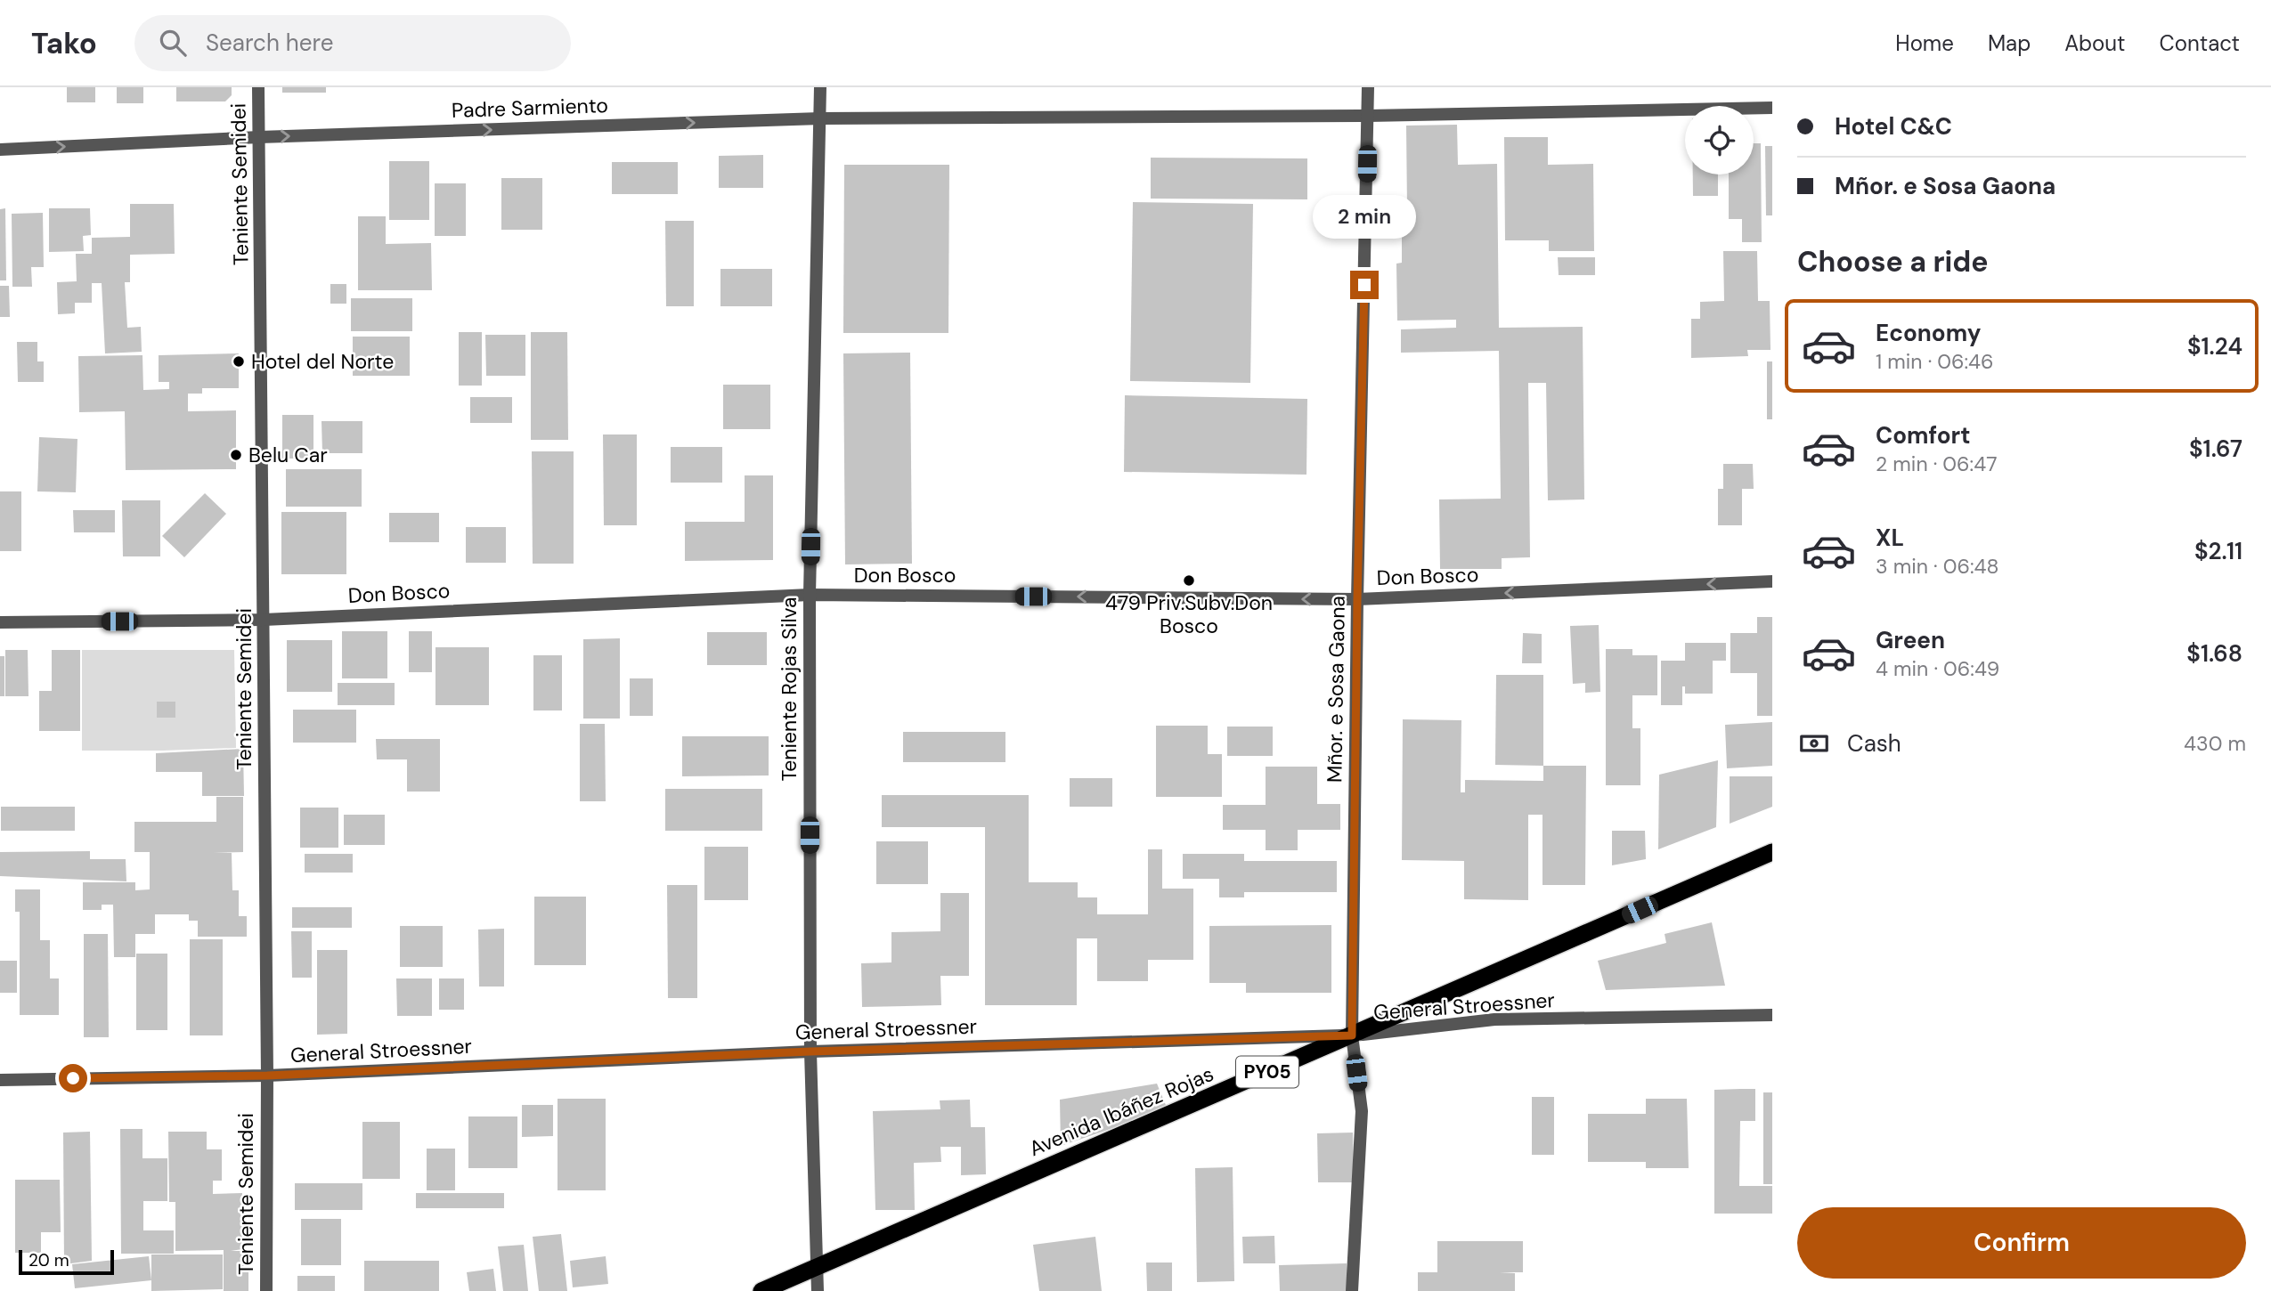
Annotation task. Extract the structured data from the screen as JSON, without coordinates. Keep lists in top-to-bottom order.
{
  "streets": {
    "highway": ["PY05", "Avenida Ibáñez Rojas"],
    "street": [
      "Padre Sarmiento",
      "Teniente Semidei",
      "Don Bosco",
      "Teniente Rojas Silva",
      "Mñor. e Sosa Gaona",
      "General Stroessner"
    ]
  },
  "crossings": [
    ["Padre Sarmiento", "Teniente Semidei"],
    ["Padre Sarmiento", "Teniente Rojas Silva"],
    ["Padre Sarmiento", "Mñor. e Sosa Gaona"],
    ["Teniente Semidei", "Don Bosco"],
    ["Teniente Semidei", "General Stroessner"],
    ["Don Bosco", "Teniente Rojas Silva"],
    ["Don Bosco", "Mñor. e Sosa Gaona"],
    ["Teniente Rojas Silva", "General Stroessner"],
    ["Teniente Rojas Silva", "Avenida Ibáñez Rojas"],
    ["Mñor. e Sosa Gaona", "General Stroessner"],
    ["Mñor. e Sosa Gaona", "Avenida Ibáñez Rojas"],
    ["General Stroessner", "Avenida Ibáñez Rojas"]
  ],
  "one_way": ["Padre Sarmiento", "Don Bosco"],
  "places": ["Hotel del Norte", "Belu Car", "479 Priv.Subv.Don Bosco"],
  "scale_bar": "20 m",
  "page": {
    "header": "Tako",
    "search": "Search here",
    "nav": [
      "Home",
      "Map",
      "About",
      "Contact"
    ],
    "banner": ["Hotel C&C", "Mñor. e Sosa Gaona"],
    "bubble": "2 min",
    "heading": "Choose a ride",
    "list": [
      {
        "name": "Economy",
        "note": "1 min · 06:46",
        "value": "$1.24"
      },
      {
        "name": "Comfort",
        "note": "2 min · 06:47",
        "value": "$1.67"
      },
      {
        "name": "XL",
        "note": "3 min · 06:48",
        "value": "$2.11"
      },
      {
        "name": "Green",
        "note": "4 min · 06:49",
        "value": "$1.68"
      }
    ],
    "pay": ["Cash", "430 m"],
    "buttons": "Confirm",
    "scale": "20 m"
  }
}
